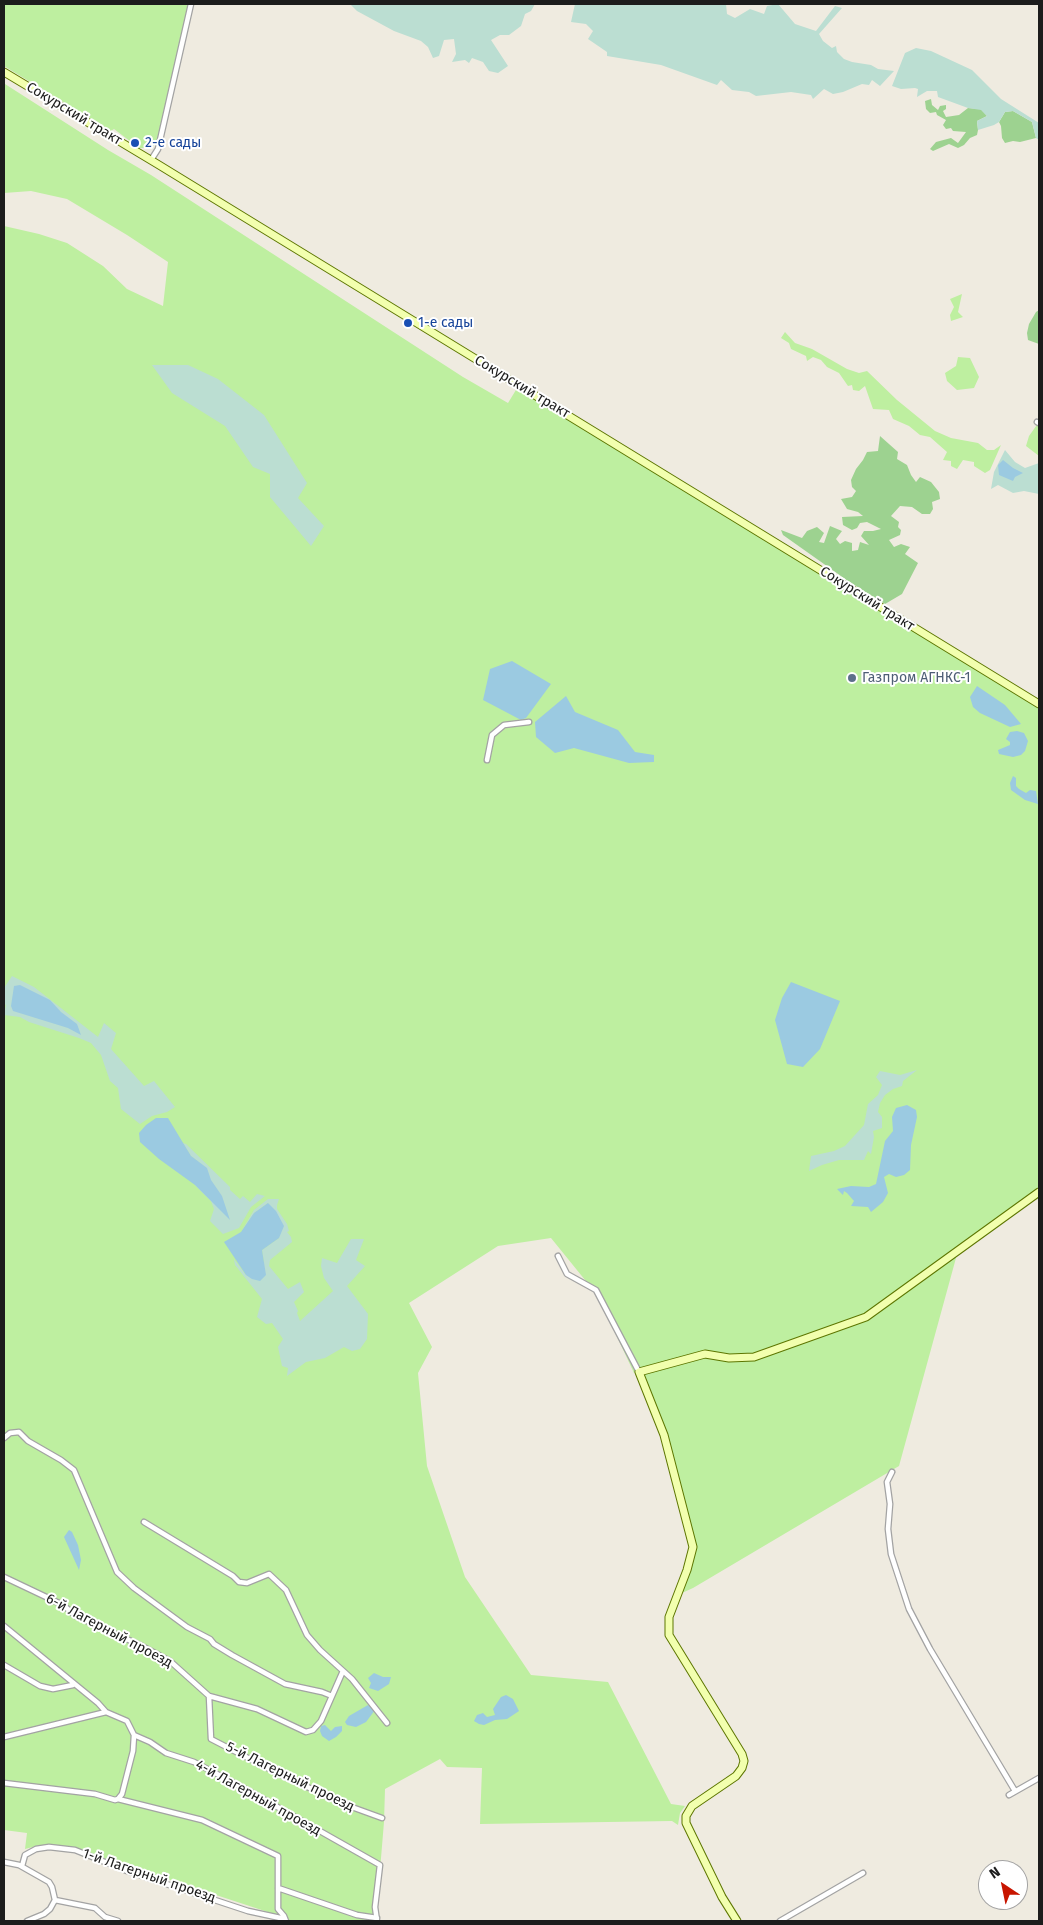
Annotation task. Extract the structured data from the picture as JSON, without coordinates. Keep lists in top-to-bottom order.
{
  "streets": {
    "street": [
      "Сокурский тракт",
      "6-й Лагерный проезд",
      "5-й Лагерный проезд",
      "4-й Лагерный проезд",
      "1-й Лагерный проезд"
    ]
  },
  "crossings": [
    ["6-й Лагерный проезд", "5-й Лагерный проезд"]
  ],
  "places": ["2-е сады", "1-е сады", "Газпром АГНКС-1"],
  "north": "top left"
}
